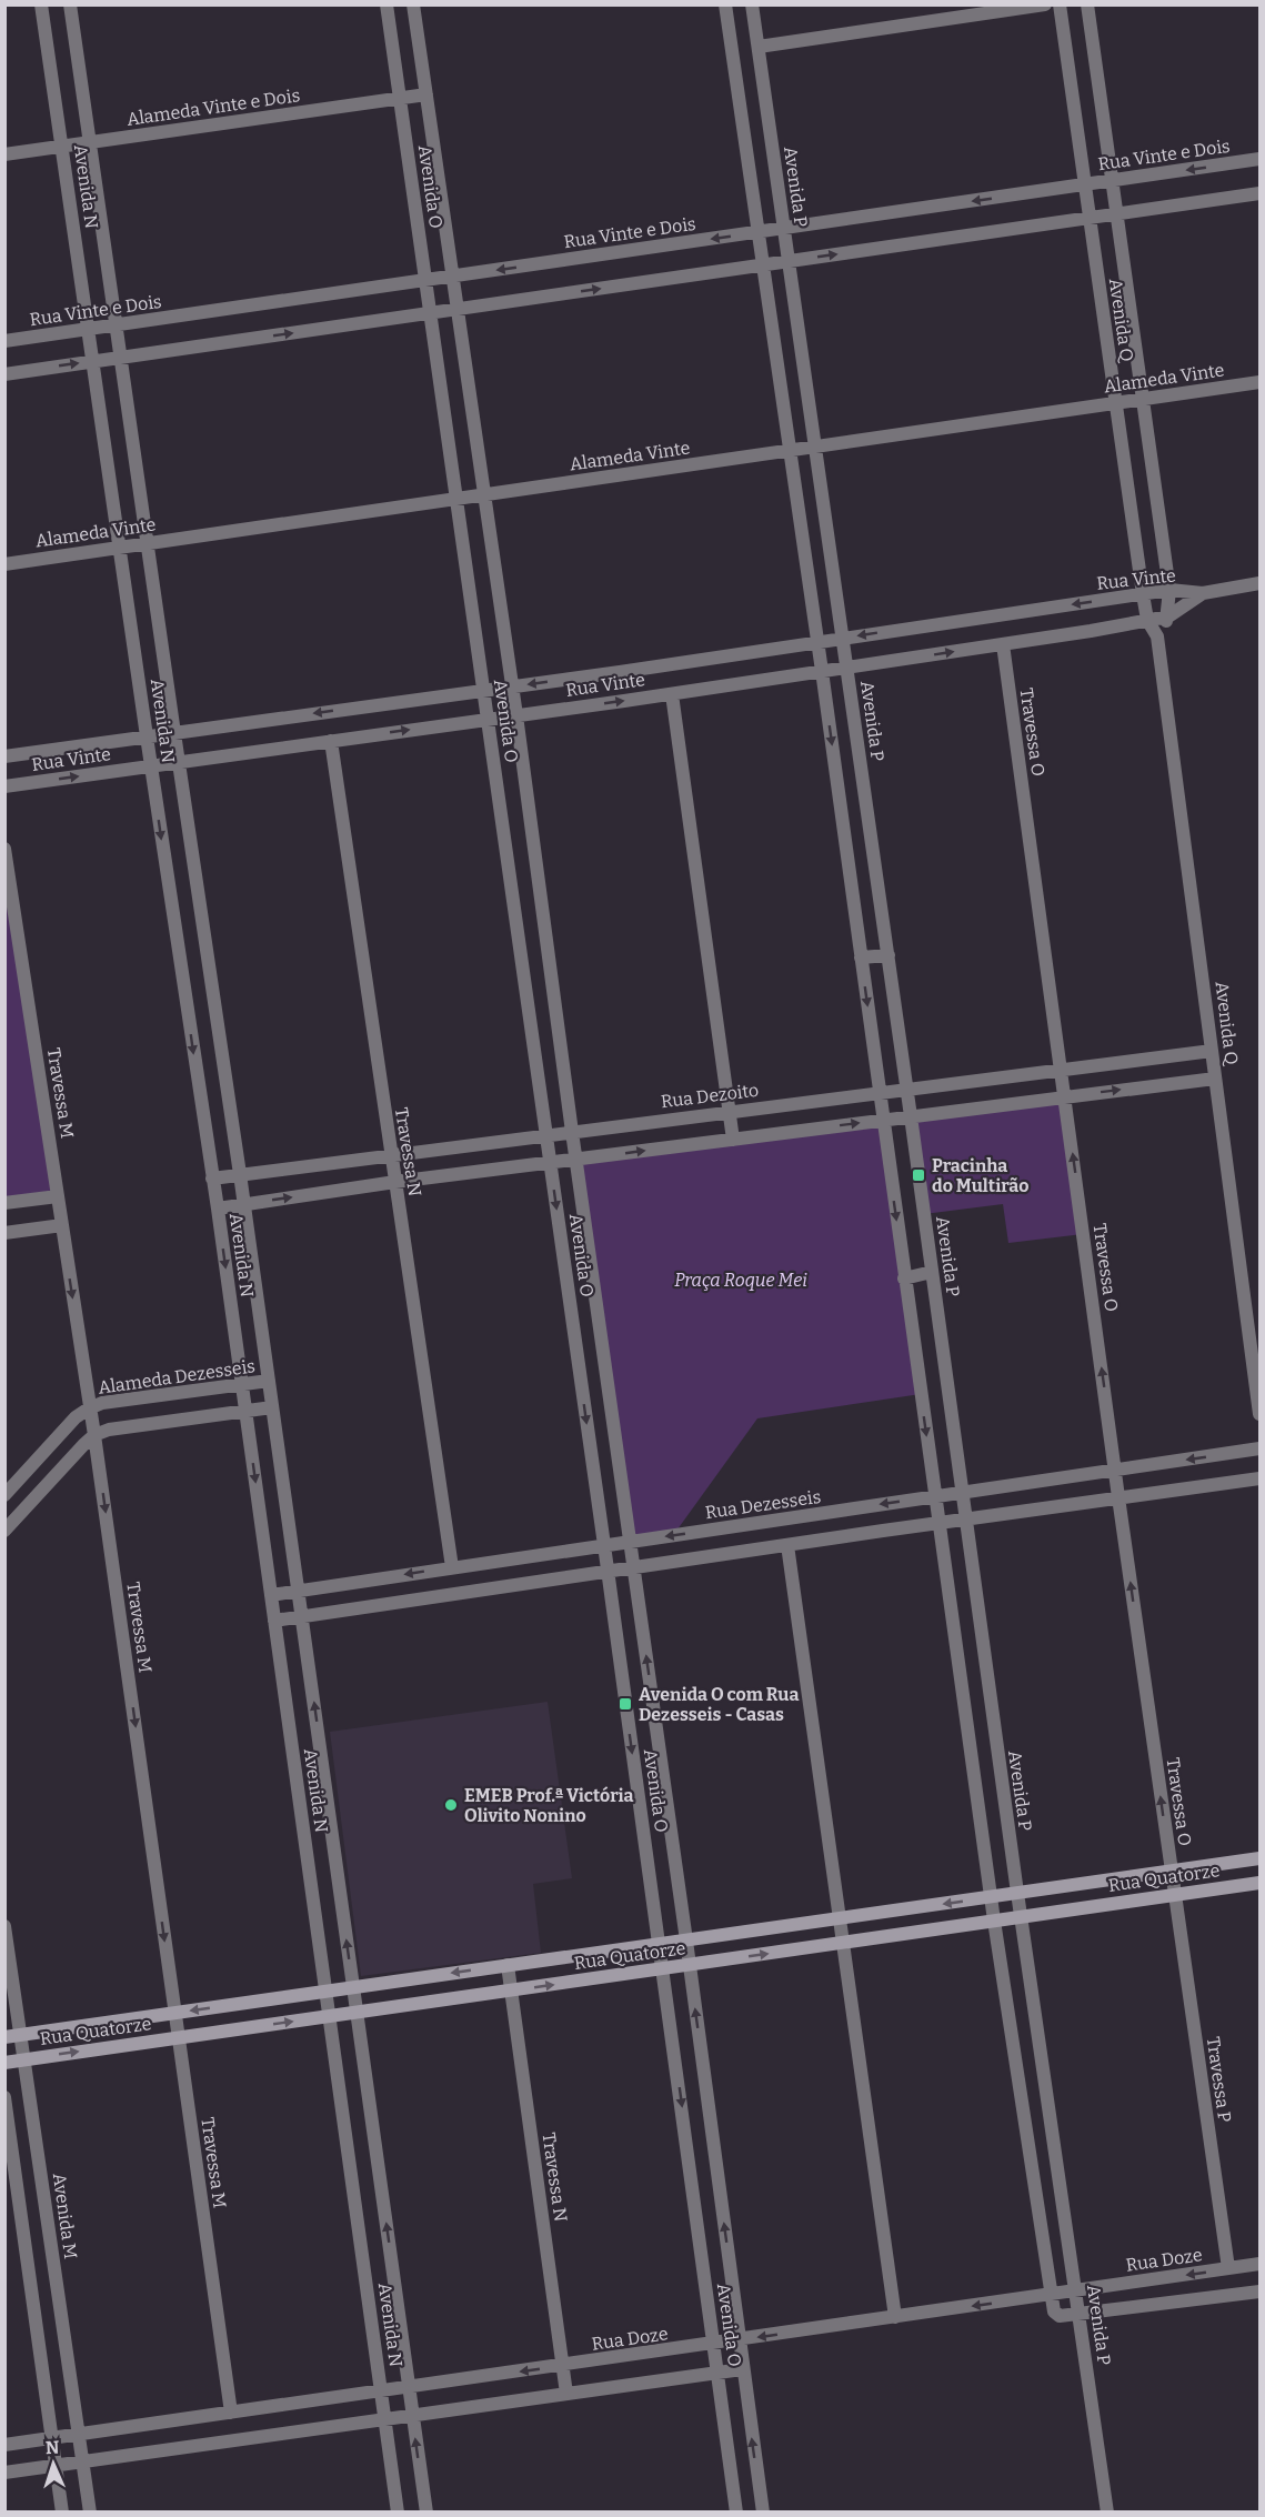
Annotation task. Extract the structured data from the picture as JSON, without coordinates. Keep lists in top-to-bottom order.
{
  "streets": {
    "street": [
      "Alameda Vinte e Dois",
      "Rua Vinte e Dois",
      "Avenida N",
      "Avenida O",
      "Avenida P",
      "Avenida Q",
      "Alameda Vinte",
      "Rua Vinte",
      "Travessa O",
      "Travessa M",
      "Rua Dezoito",
      "Travessa N",
      "Alameda Dezesseis",
      "Rua Dezesseis",
      "Rua Quatorze",
      "Travessa P",
      "Avenida M",
      "Rua Doze"
    ]
  },
  "crossings": [
    ["Alameda Vinte e Dois", "Avenida N"],
    ["Alameda Vinte e Dois", "Avenida O"],
    ["Rua Vinte e Dois", "Avenida N"],
    ["Rua Vinte e Dois", "Avenida O"],
    ["Rua Vinte e Dois", "Avenida P"],
    ["Rua Vinte e Dois", "Avenida Q"],
    ["Avenida N", "Alameda Vinte"],
    ["Avenida N", "Rua Vinte"],
    ["Avenida N", "Rua Dezoito"],
    ["Avenida N", "Alameda Dezesseis"],
    ["Avenida N", "Rua Dezesseis"],
    ["Avenida N", "Rua Quatorze"],
    ["Avenida N", "Rua Doze"],
    ["Avenida O", "Alameda Vinte"],
    ["Avenida O", "Rua Vinte"],
    ["Avenida O", "Rua Dezoito"],
    ["Avenida O", "Rua Dezesseis"],
    ["Avenida O", "Rua Quatorze"],
    ["Avenida O", "Rua Doze"],
    ["Avenida P", "Alameda Vinte"],
    ["Avenida P", "Rua Vinte"],
    ["Avenida P", "Rua Dezoito"],
    ["Avenida P", "Rua Dezesseis"],
    ["Avenida P", "Rua Quatorze"],
    ["Avenida P", "Rua Doze"],
    ["Avenida Q", "Alameda Vinte"],
    ["Avenida Q", "Rua Vinte"],
    ["Avenida Q", "Rua Dezoito"],
    ["Rua Vinte", "Travessa O"],
    ["Rua Vinte", "Travessa N"],
    ["Travessa O", "Rua Dezoito"],
    ["Travessa O", "Rua Dezesseis"],
    ["Travessa O", "Rua Quatorze"],
    ["Travessa O", "Travessa P"],
    ["Travessa M", "Alameda Dezesseis"],
    ["Travessa M", "Rua Quatorze"],
    ["Travessa M", "Rua Doze"],
    ["Rua Dezoito", "Travessa N"],
    ["Travessa N", "Rua Dezesseis"],
    ["Travessa N", "Rua Quatorze"],
    ["Travessa N", "Rua Doze"],
    ["Rua Quatorze", "Travessa P"],
    ["Rua Quatorze", "Avenida M"],
    ["Travessa P", "Rua Doze"],
    ["Avenida M", "Rua Doze"]
  ],
  "one_way": ["Travessa O", "Travessa M"],
  "parks": ["Praça Roque Mei"],
  "places": {
    "transit": ["Pracinha do Multirão", "Avenida O com Rua Dezesseis - Casas"],
    "other": ["EMEB Prof.ª Victória Olivito Nonino"]
  },
  "north": "top"
}
